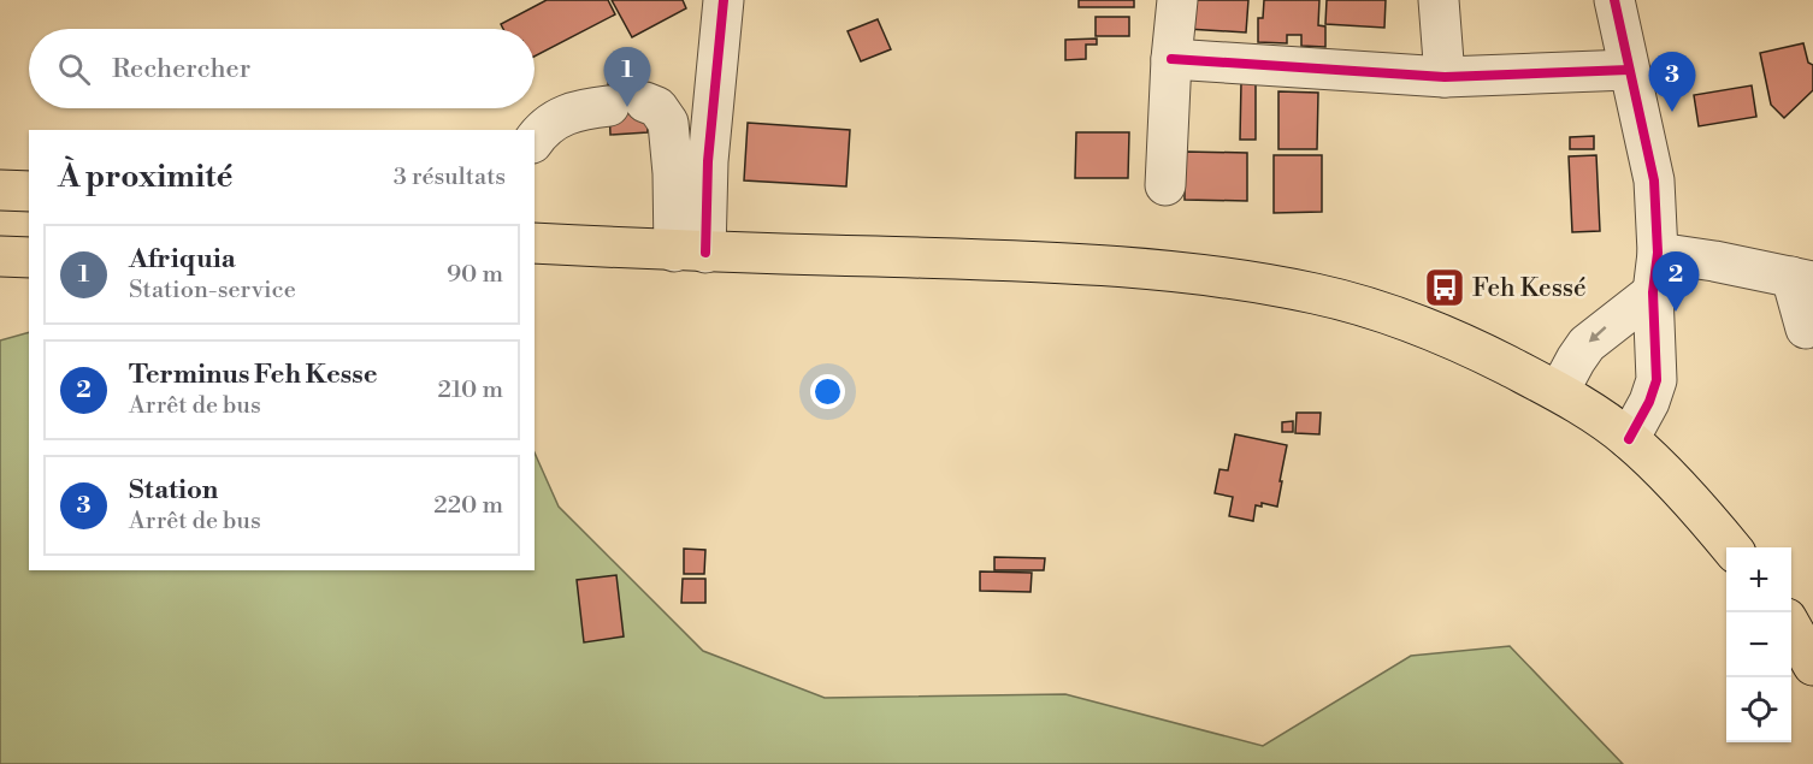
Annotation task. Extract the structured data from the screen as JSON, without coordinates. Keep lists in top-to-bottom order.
{
  "places": {
    "bus stop": ["Feh Kessé"]
  },
  "page": {
    "search": "Rechercher",
    "pins": ["1", "3", "2"],
    "heading": ["À proximité", "3 résultats"],
    "list": [
      {
        "mark": "1",
        "name": "Afriquia",
        "note": "Station-service",
        "value": "90 m"
      },
      {
        "mark": "2",
        "name": "Terminus Feh Kesse",
        "note": "Arrêt de bus",
        "value": "210 m"
      },
      {
        "mark": "3",
        "name": "Station",
        "note": "Arrêt de bus",
        "value": "220 m"
      }
    ],
    "map_buttons": ["+", "−"]
  }
}
